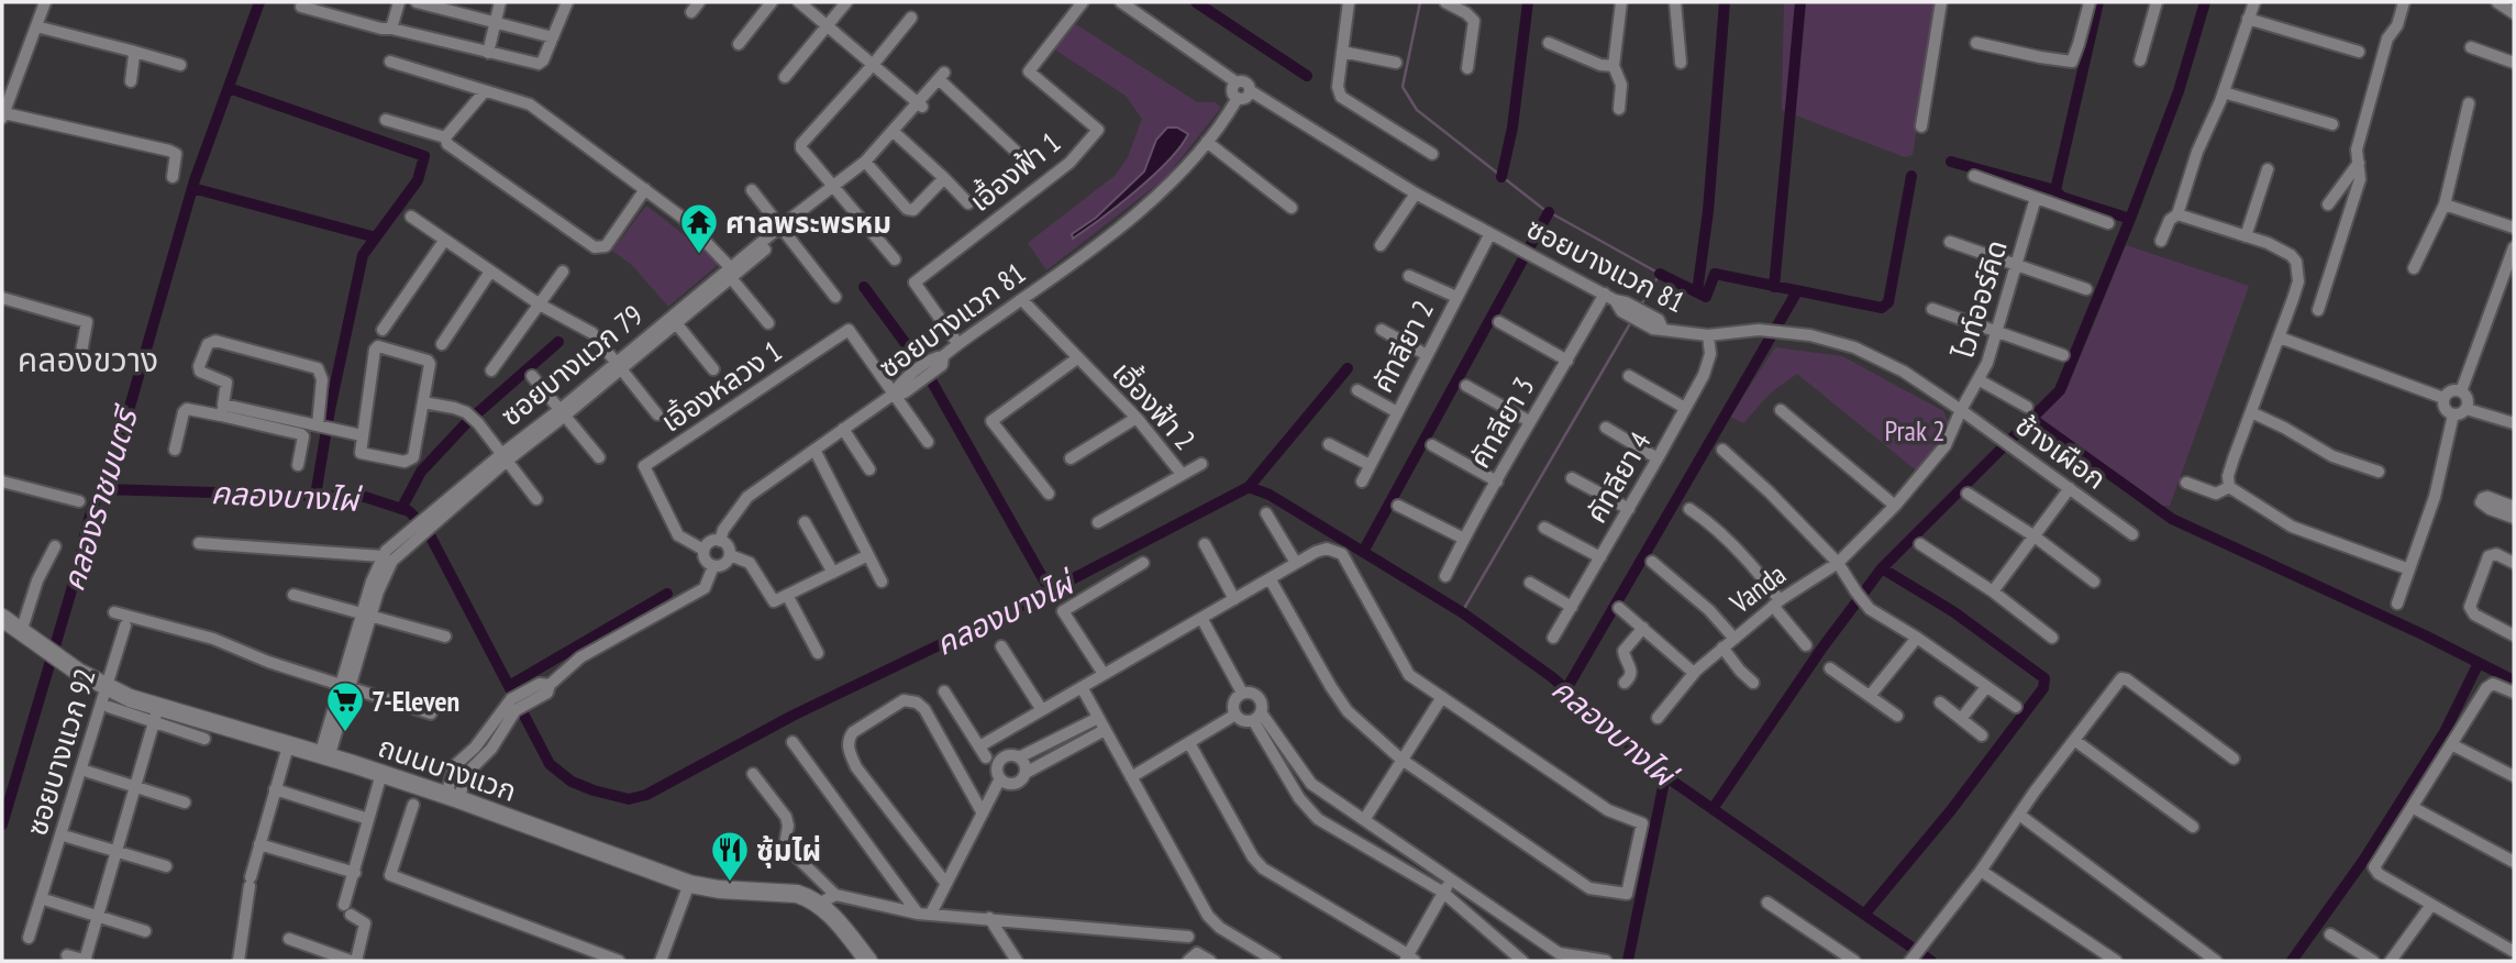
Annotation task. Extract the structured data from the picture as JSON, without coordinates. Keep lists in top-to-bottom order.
{
  "streets": {
    "main road": ["ถนนบางแวก"],
    "street": [
      "เอื้องฟ้า 1",
      "ซอยบางแวก 81",
      "ไวท์ออร์คิด",
      "คัทลียา 2",
      "ซอยบางแวก 79",
      "เอิ้องหลวง 1",
      "เอื้องฟ้า 2",
      "คัทลียา 3",
      "ช้างเผือก",
      "คัทลียา 4",
      "Vanda",
      "ซอยบางแวก 92"
    ]
  },
  "crossings": [
    ["เอื้องฟ้า 1", "ซอยบางแวก 81"],
    ["ซอยบางแวก 81", "ไวท์ออร์คิด"],
    ["ซอยบางแวก 81", "คัทลียา 2"],
    ["ซอยบางแวก 81", "เอิ้องหลวง 1"],
    ["ซอยบางแวก 81", "เอื้องฟ้า 2"],
    ["ซอยบางแวก 81", "คัทลียา 3"],
    ["ซอยบางแวก 81", "ช้างเผือก"],
    ["ซอยบางแวก 81", "คัทลียา 4"],
    ["ซอยบางแวก 81", "Vanda"],
    ["ไวท์ออร์คิด", "ช้างเผือก"],
    ["ไวท์ออร์คิด", "Vanda"],
    ["ซอยบางแวก 79", "ถนนบางแวก"],
    ["ช้างเผือก", "Vanda"],
    ["ซอยบางแวก 92", "ถนนบางแวก"]
  ],
  "districts": ["คลองขวาง"],
  "water": ["คลองบางไผ่", "คลองราชมนตรี"],
  "parks": ["Prak 2"],
  "places": {
    "temple": ["ศาลพระพรหม"],
    "supermarket": ["7-Eleven"],
    "restaurant": ["ซุ้มไผ่"]
  }
}
